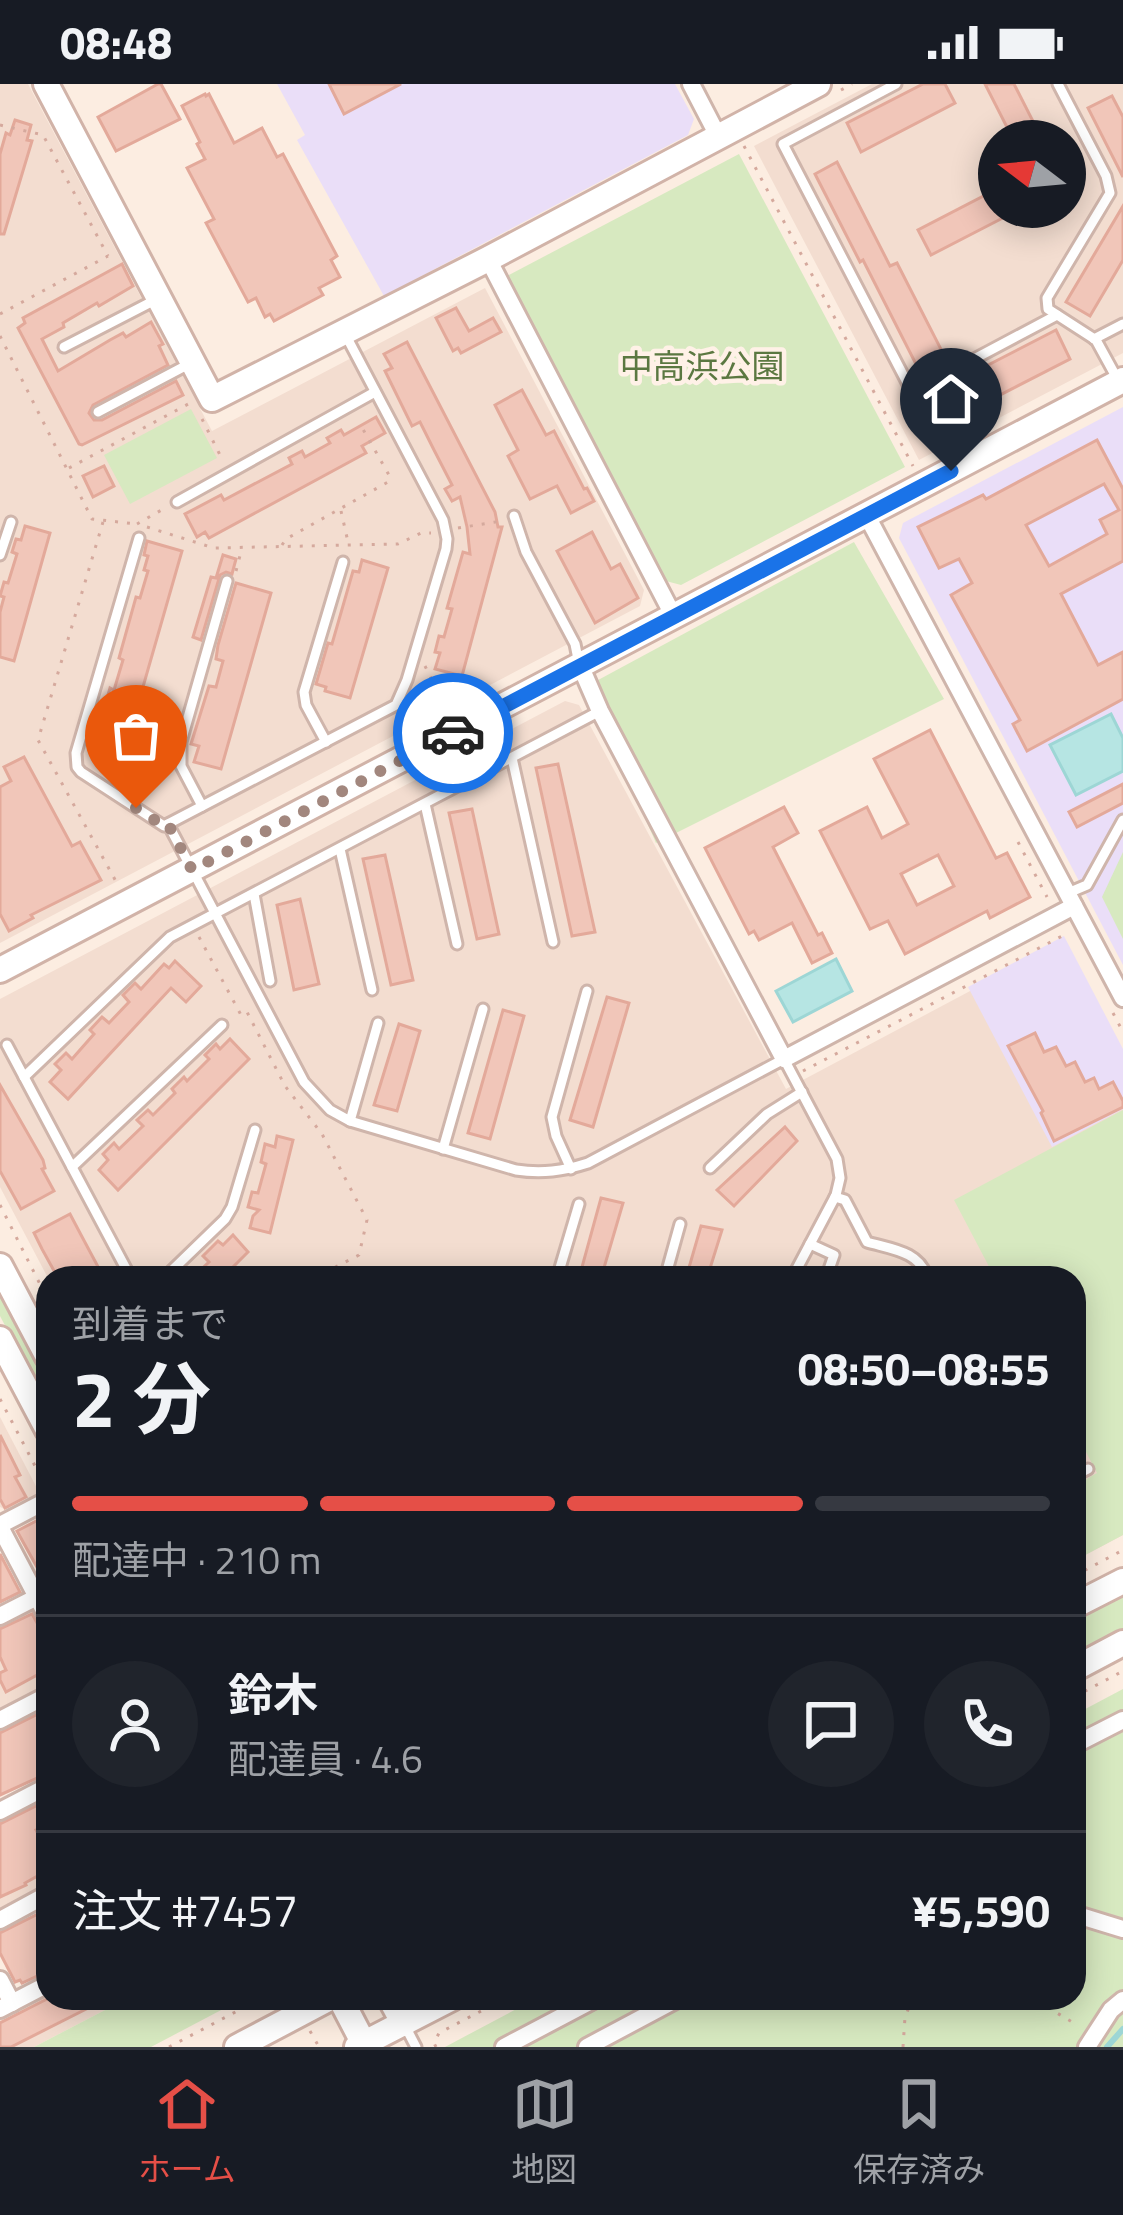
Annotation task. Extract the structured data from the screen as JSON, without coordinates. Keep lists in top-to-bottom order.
{
  "parks": ["中高浜公園"],
  "north": "left",
  "page": {
    "status": "08:48",
    "heading": ["2 分", "到着まで", "08:50–08:55"],
    "panel": [
      "鈴木",
      "配達員 · 4.6",
      "注文 #7457",
      "¥5,590"
    ],
    "bar": "配達中 · 210 m",
    "tabs": ["ホーム", "地図", "保存済み"]
  }
}
